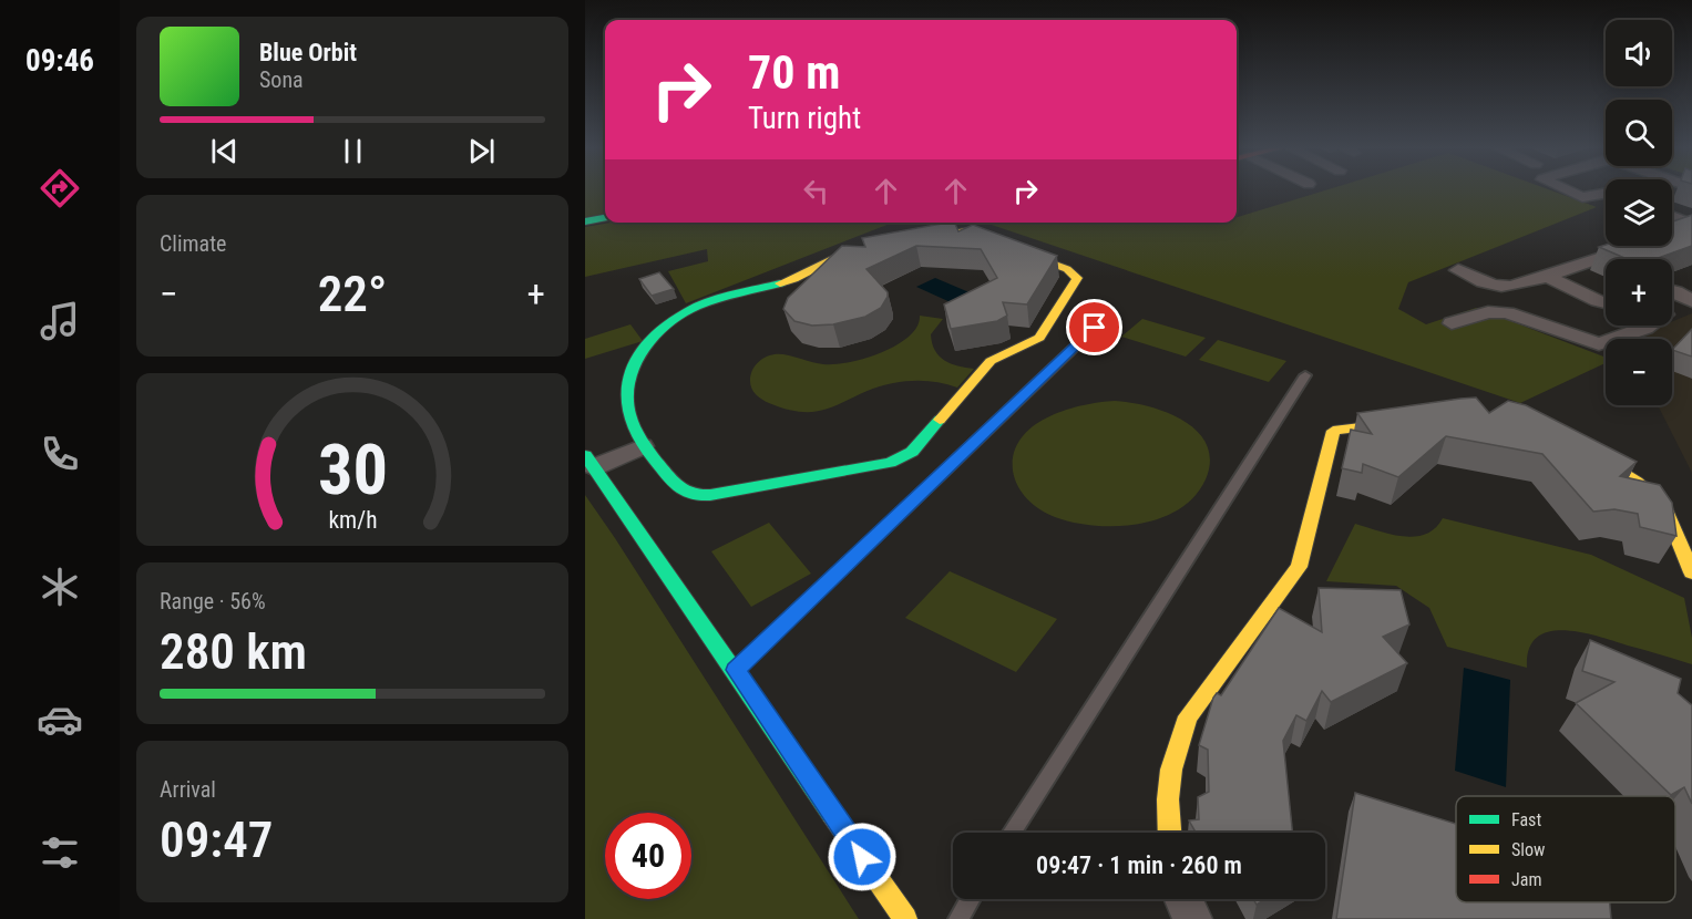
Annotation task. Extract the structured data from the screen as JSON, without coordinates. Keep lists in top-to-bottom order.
{
  "legend": ["Fast", "Slow", "Jam"],
  "page": {
    "tabs": "09:46",
    "map_buttons": ["+", "−"],
    "turn": ["70 m", "Turn right"],
    "song": ["Blue Orbit", "Sona"],
    "tile": [
      "Climate",
      ["Range · 56%", "280 km"],
      ["Arrival", "09:47"]
    ],
    "heat": ["−", "22°", "+"],
    "limit": "40",
    "trip": "09:47 · 1 min · 260 m",
    "gauge": ["30", "km/h"]
  }
}
